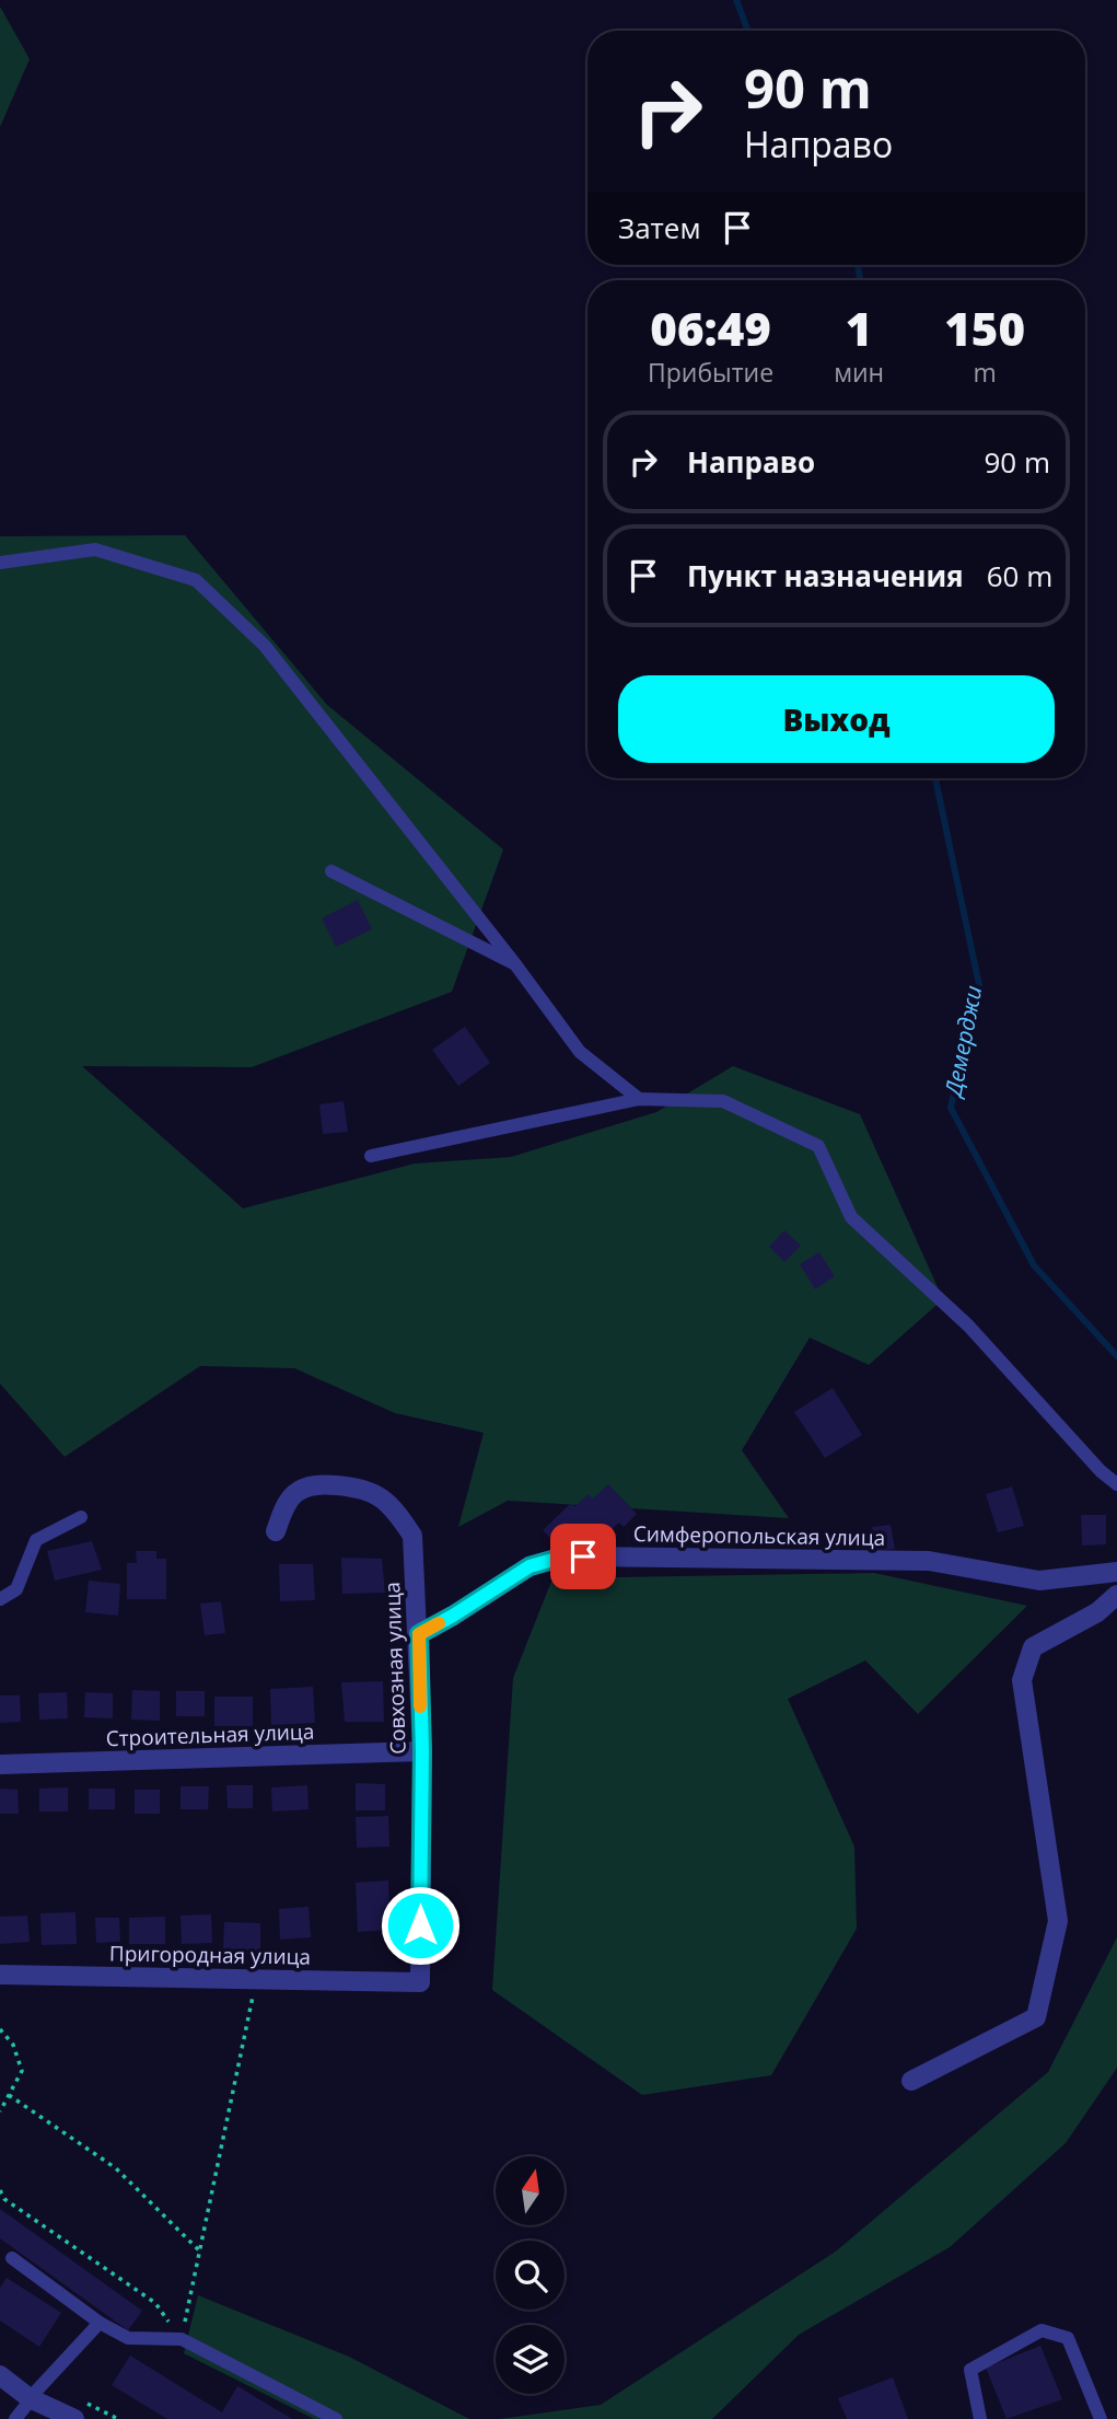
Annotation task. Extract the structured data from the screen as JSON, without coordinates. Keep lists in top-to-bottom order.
{
  "streets": {
    "street": [
      "Симферопольская улица",
      "Совхозная улица",
      "Строительная улица",
      "Пригородная улица"
    ]
  },
  "crossings": [
    ["Симферопольская улица", "Совхозная улица"],
    ["Совхозная улица", "Строительная улица"],
    ["Совхозная улица", "Пригородная улица"]
  ],
  "water": ["Демерджи"],
  "north": "top",
  "page": {
    "turn": ["90 m", "Направо"],
    "then": "Затем",
    "eta": [
      "06:49",
      "Прибытие",
      "1",
      "мин",
      "150",
      "m"
    ],
    "list": [
      {
        "name": "Направо",
        "value": "90 m"
      },
      {
        "name": "Пункт назначения",
        "value": "60 m"
      }
    ],
    "buttons": "Выход"
  }
}
